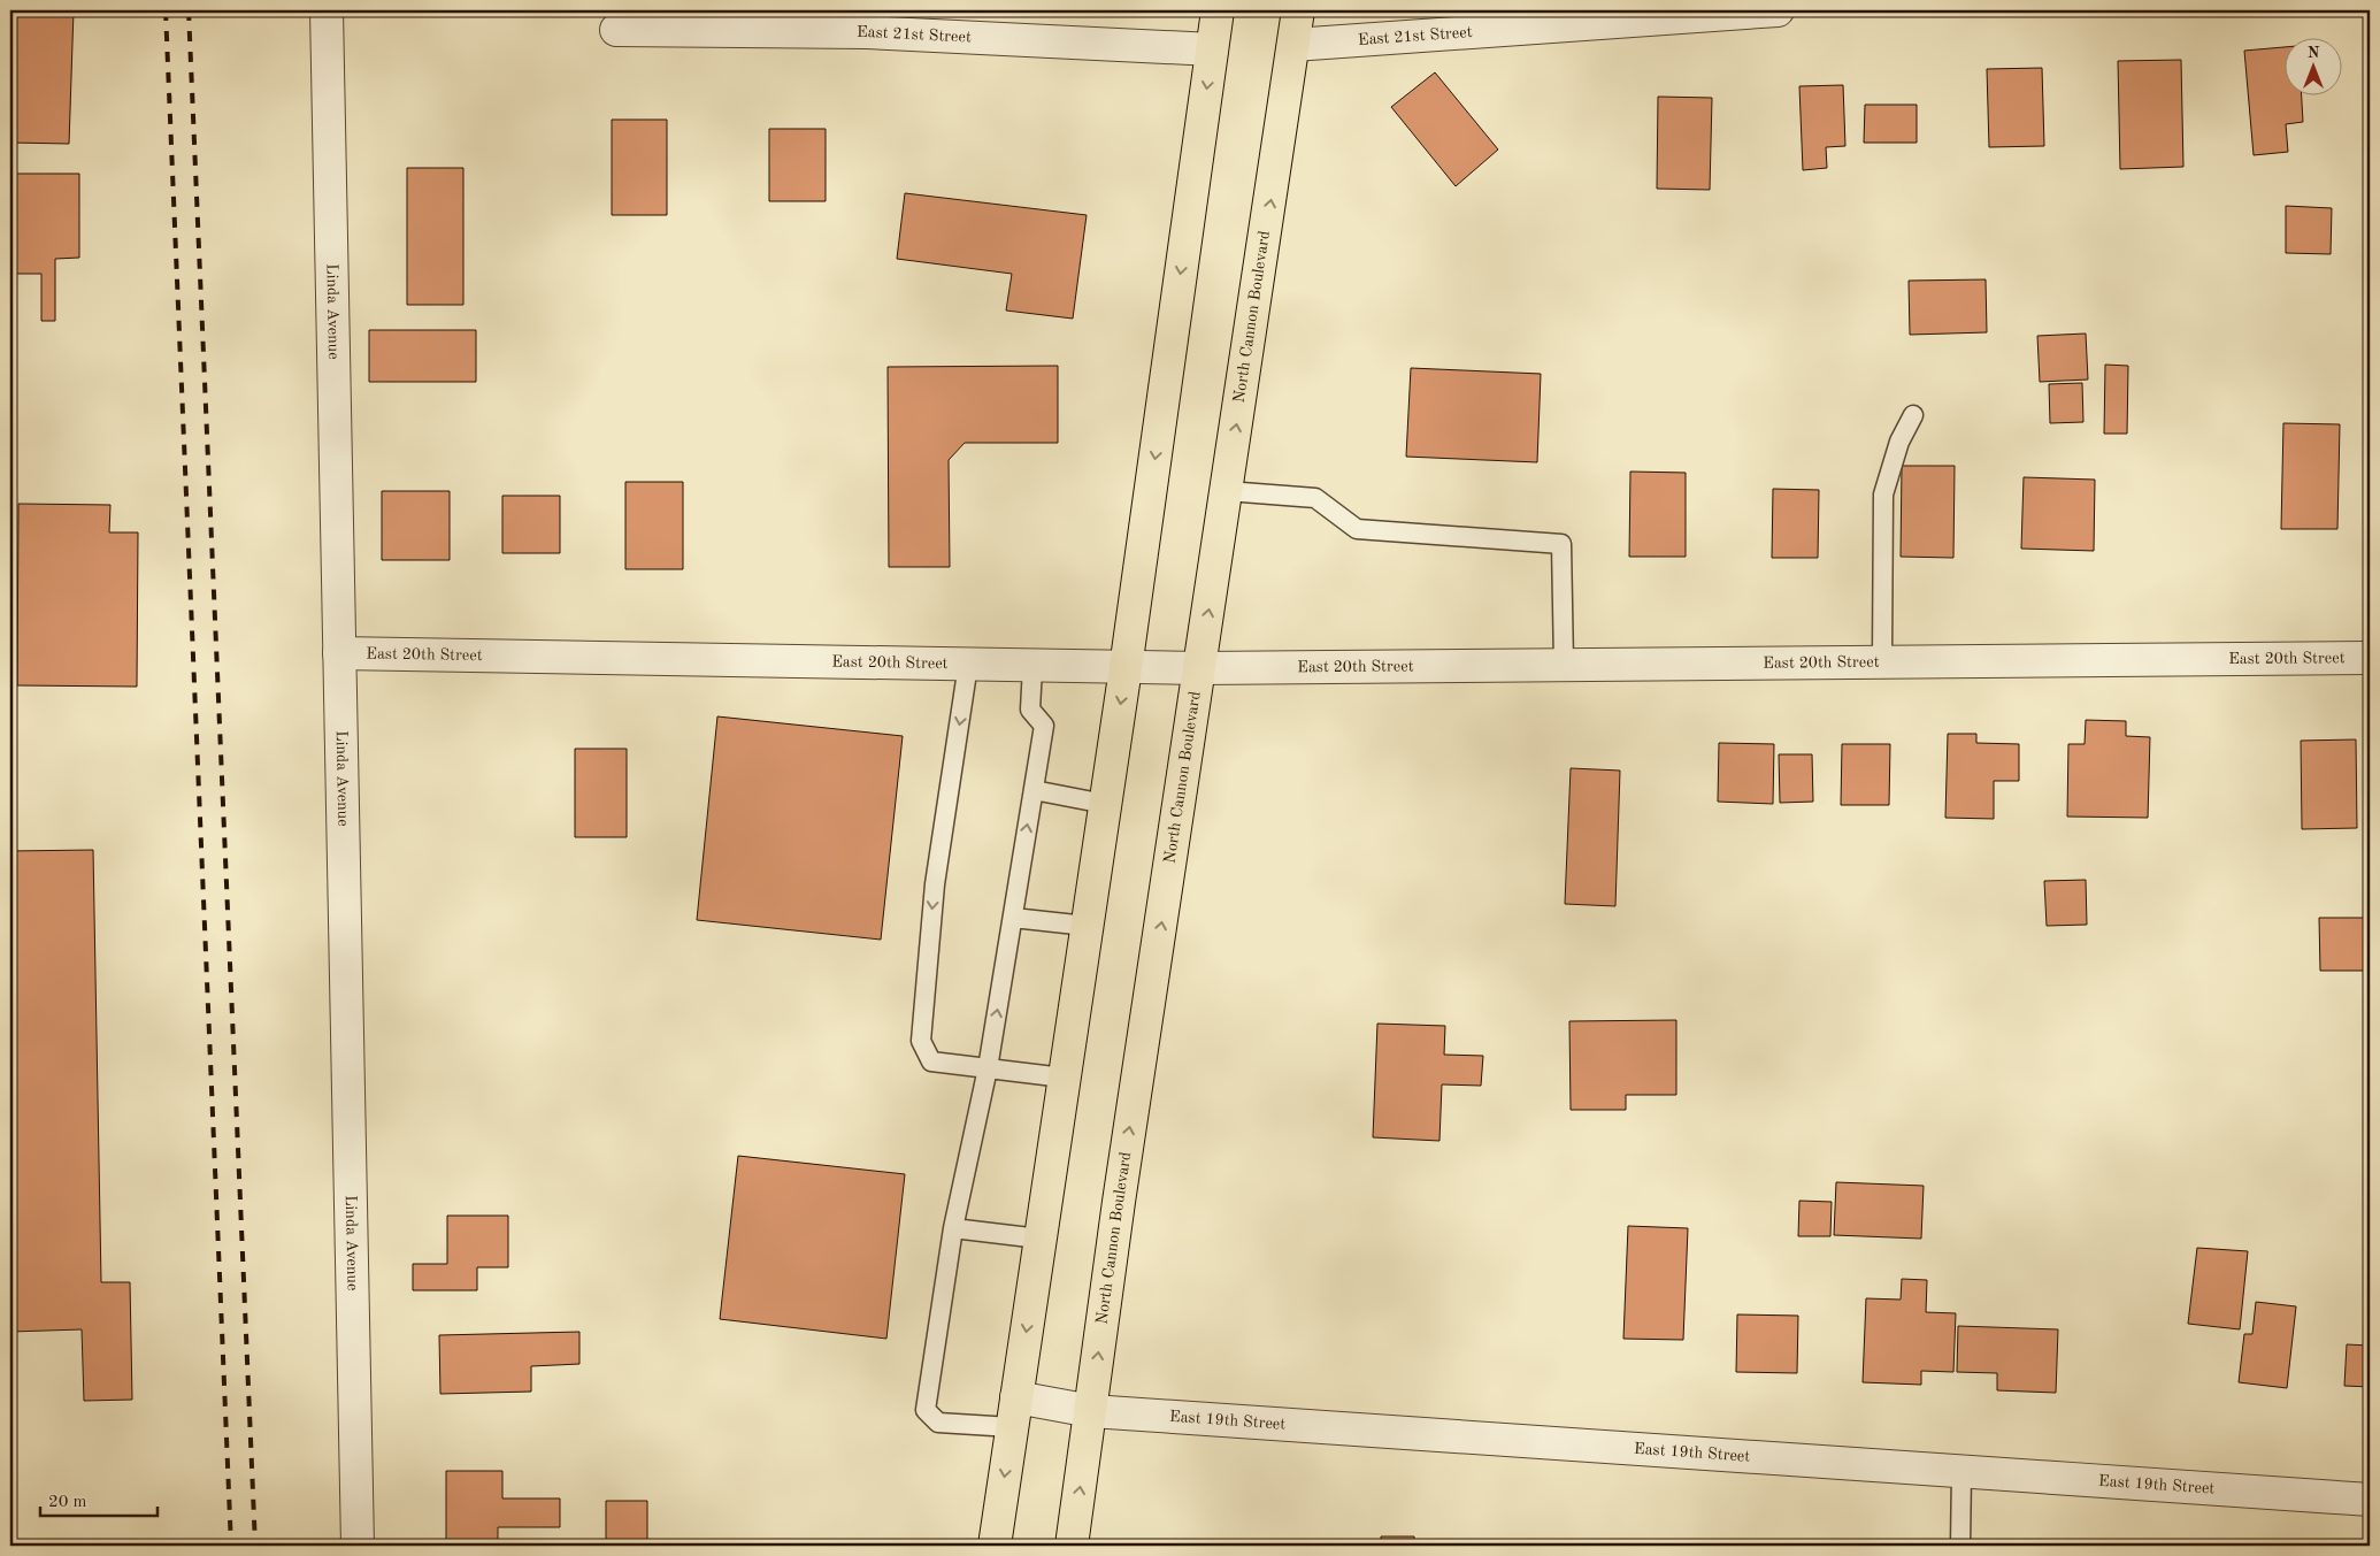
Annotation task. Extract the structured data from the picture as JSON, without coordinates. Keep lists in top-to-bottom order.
{
  "streets": {
    "main road": ["North Cannon Boulevard"],
    "street": [
      "East 21st Street",
      "Linda Avenue",
      "East 20th Street",
      "East 19th Street"
    ]
  },
  "crossings": [
    ["East 21st Street", "North Cannon Boulevard"],
    ["Linda Avenue", "East 20th Street"],
    ["North Cannon Boulevard", "East 20th Street"],
    ["North Cannon Boulevard", "East 19th Street"]
  ],
  "scale_bar": "20 m",
  "north": "top"
}
